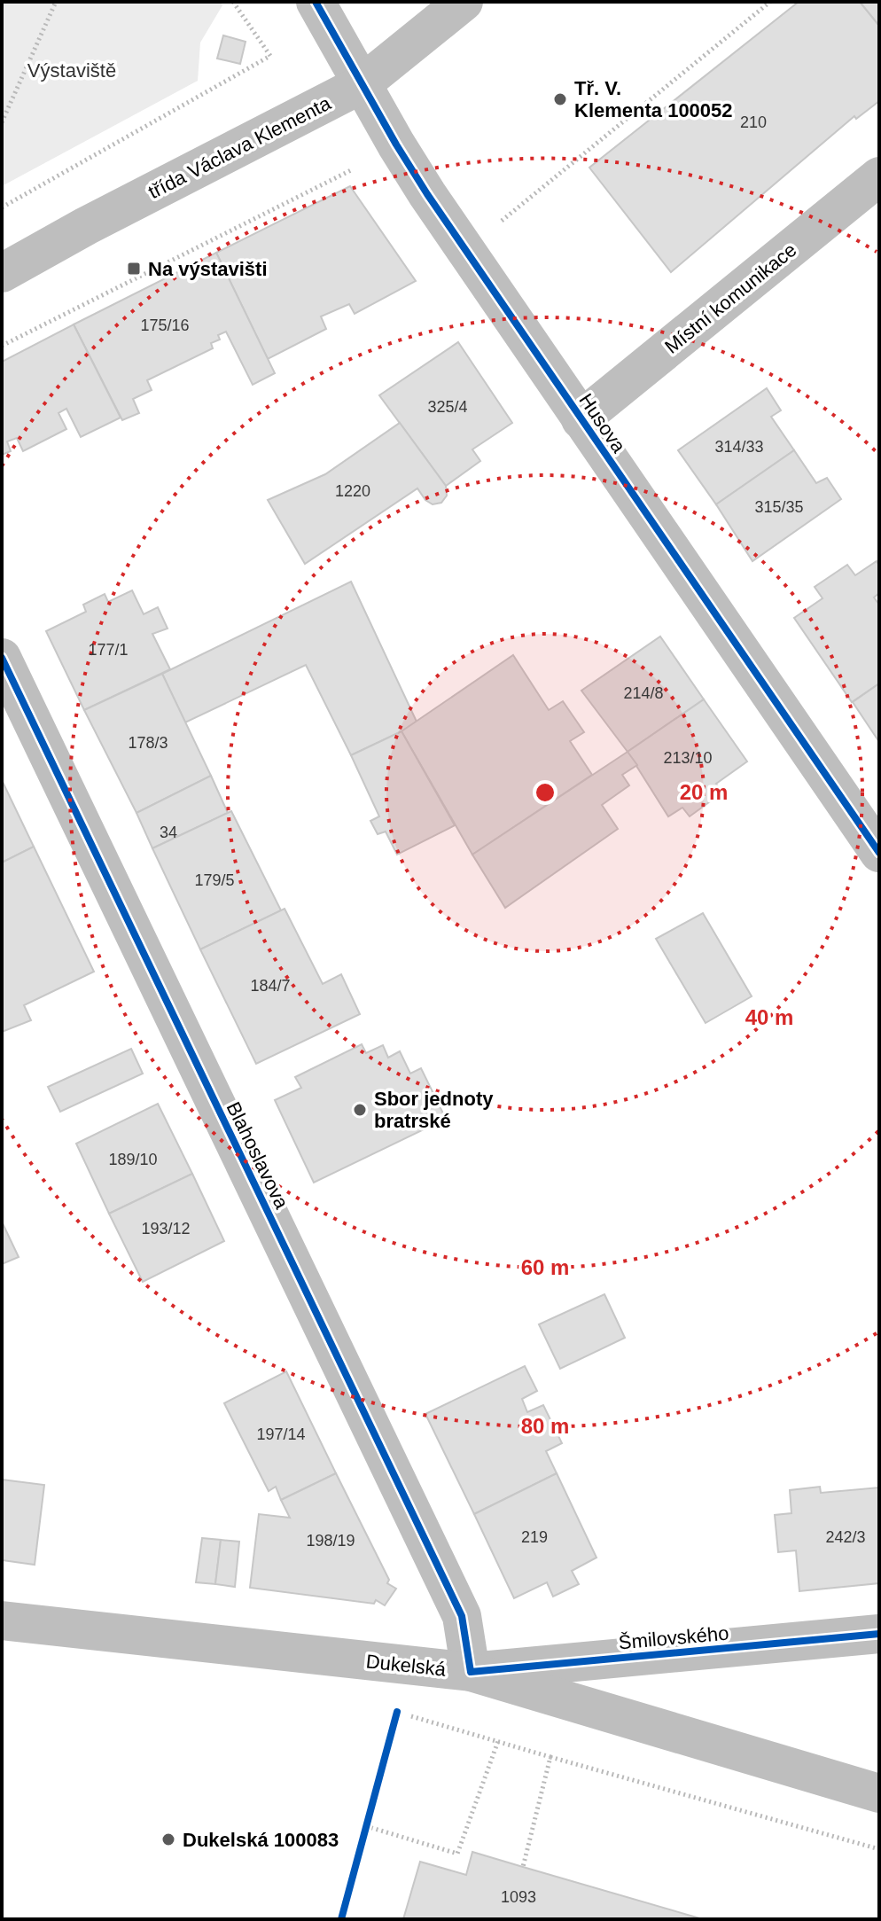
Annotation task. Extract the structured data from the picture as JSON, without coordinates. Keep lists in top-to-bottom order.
{
  "streets": {
    "street": [
      "třída Václava Klementa",
      "Místní komunikace",
      "Husova",
      "Blahoslavova",
      "Šmilovského",
      "Dukelská"
    ]
  },
  "crossings": [
    ["třída Václava Klementa", "Husova"],
    ["Místní komunikace", "Husova"],
    ["Blahoslavova", "Šmilovského"],
    ["Blahoslavova", "Dukelská"],
    ["Šmilovského", "Dukelská"]
  ],
  "parks": ["Výstaviště"],
  "places": {
    "other": ["Tř. V. Klementa 100052", "Sbor jednoty bratrské", "Dukelská 100083"],
    "transit": ["Na výstavišti"]
  },
  "house_numbers": [
    "210",
    "175/16",
    "325/4",
    "314/33",
    "1220",
    "315/35",
    "177/1",
    "214/8",
    "178/3",
    "213/10",
    "34",
    "179/5",
    "184/7",
    "189/10",
    "193/12",
    "197/14",
    "219",
    "242/3",
    "198/19",
    "1093"
  ],
  "rings": [
    "20 m",
    "40 m",
    "60 m",
    "80 m"
  ]
}
